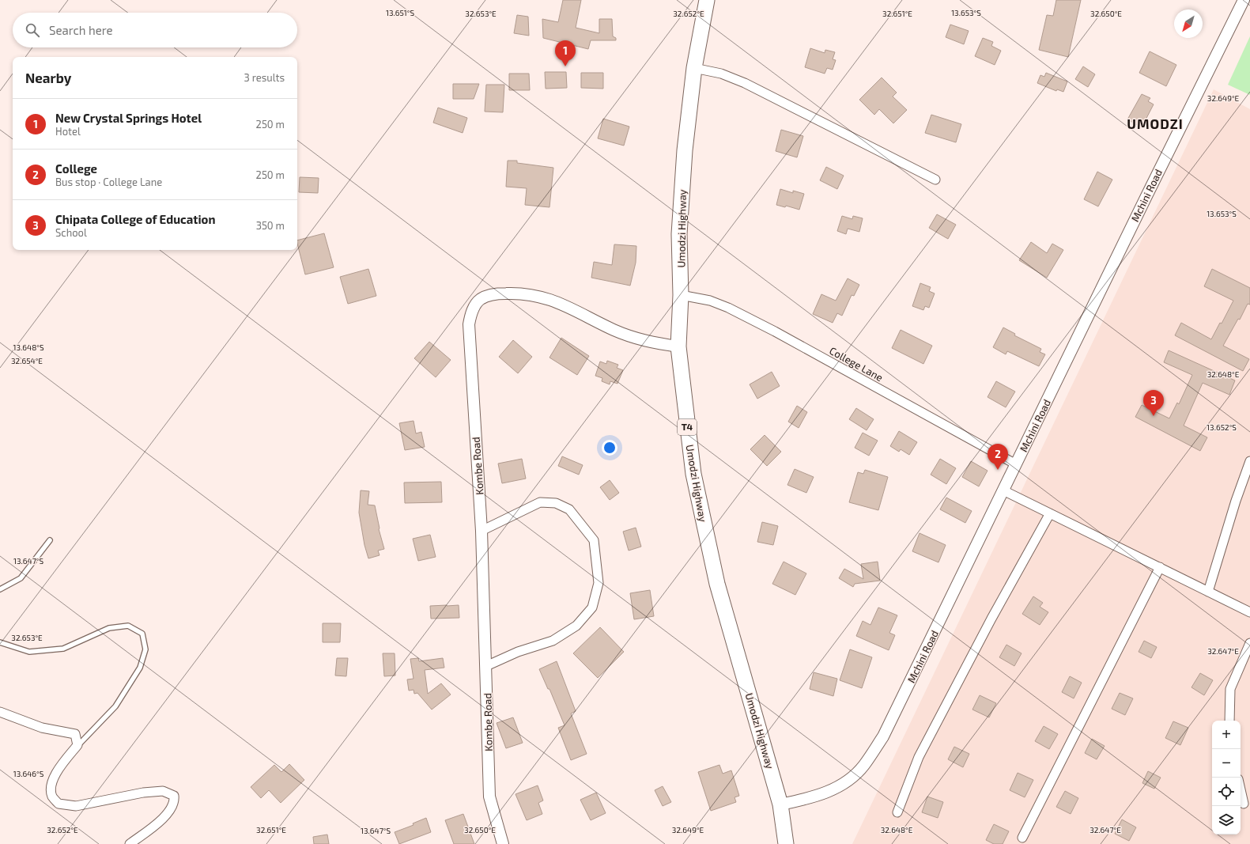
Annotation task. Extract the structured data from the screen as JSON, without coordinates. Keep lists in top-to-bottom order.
{
  "streets": {
    "highway": ["Umodzi Highway", "T4"],
    "street": ["Mchini Road", "College Lane", "Kombe Road"]
  },
  "crossings": [
    ["Mchini Road", "Umodzi Highway"],
    ["Mchini Road", "College Lane"],
    ["Umodzi Highway", "College Lane"],
    ["Umodzi Highway", "Kombe Road"]
  ],
  "districts": ["UMODZI"],
  "north": "bottom left",
  "page": {
    "search": "Search here",
    "pins": ["1", "3", "2"],
    "heading": ["Nearby", "3 results"],
    "list": [
      {
        "mark": "1",
        "name": "New Crystal Springs Hotel",
        "note": "Hotel",
        "value": "250 m"
      },
      {
        "mark": "2",
        "name": "College",
        "note": "Bus stop · College Lane",
        "value": "250 m"
      },
      {
        "mark": "3",
        "name": "Chipata College of Education",
        "note": "School",
        "value": "350 m"
      }
    ],
    "map_buttons": ["+", "−"]
  },
  "coordinates": [
    "13.653°S",
    "13.651°S",
    "32.653°E",
    "32.652°E",
    "32.651°E",
    "32.650°E",
    "32.649°E",
    "13.648°S",
    "32.654°E",
    "32.648°E",
    "13.652°S",
    "13.647°S",
    "32.647°E",
    "13.646°S"
  ]
}
